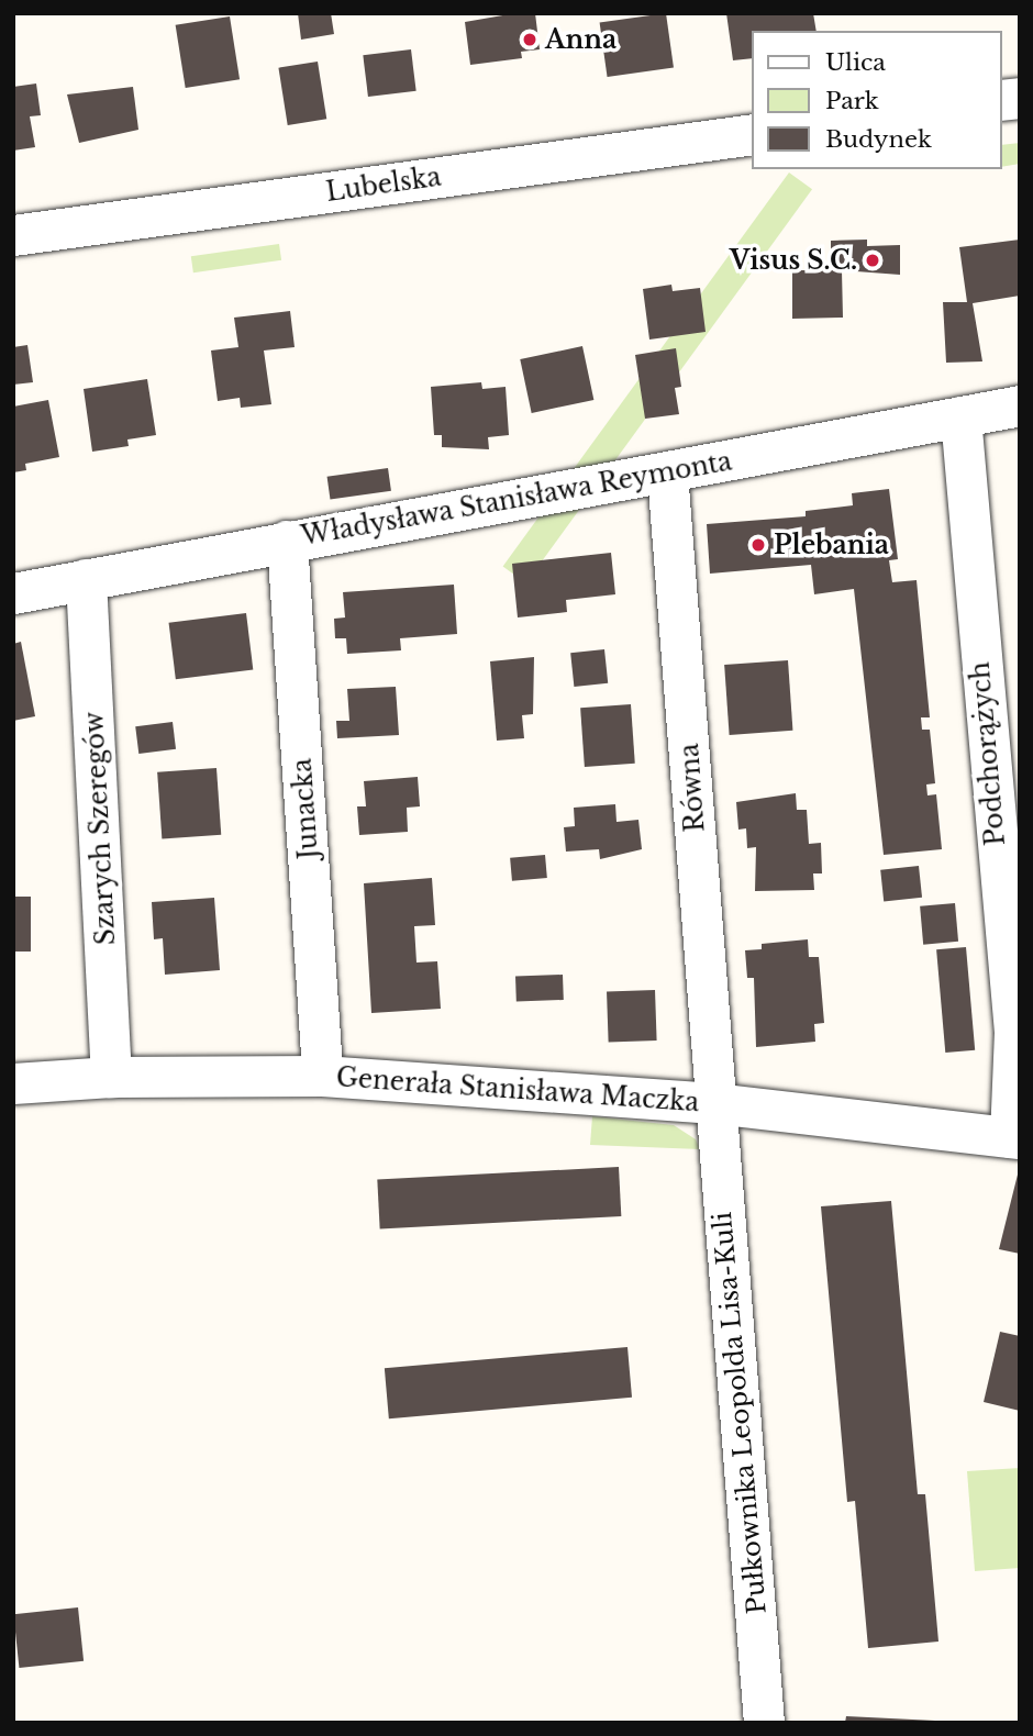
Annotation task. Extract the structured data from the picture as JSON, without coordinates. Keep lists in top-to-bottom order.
{
  "streets": {
    "street": [
      "Lubelska",
      "Władysława Stanisława Reymonta",
      "Podchorążych",
      "Równa",
      "Junacka",
      "Szarych Szeregów",
      "Generała Stanisława Maczka",
      "Pułkownika Leopolda Lisa-Kuli"
    ]
  },
  "crossings": [
    ["Władysława Stanisława Reymonta", "Podchorążych"],
    ["Władysława Stanisława Reymonta", "Równa"],
    ["Władysława Stanisława Reymonta", "Junacka"],
    ["Władysława Stanisława Reymonta", "Szarych Szeregów"],
    ["Podchorążych", "Generała Stanisława Maczka"],
    ["Równa", "Generała Stanisława Maczka"],
    ["Równa", "Pułkownika Leopolda Lisa-Kuli"],
    ["Junacka", "Generała Stanisława Maczka"],
    ["Szarych Szeregów", "Generała Stanisława Maczka"],
    ["Generała Stanisława Maczka", "Pułkownika Leopolda Lisa-Kuli"]
  ],
  "places": ["Anna", "Visus S.C.", "Plebania"],
  "legend": ["Ulica", "Park", "Budynek"]
}
